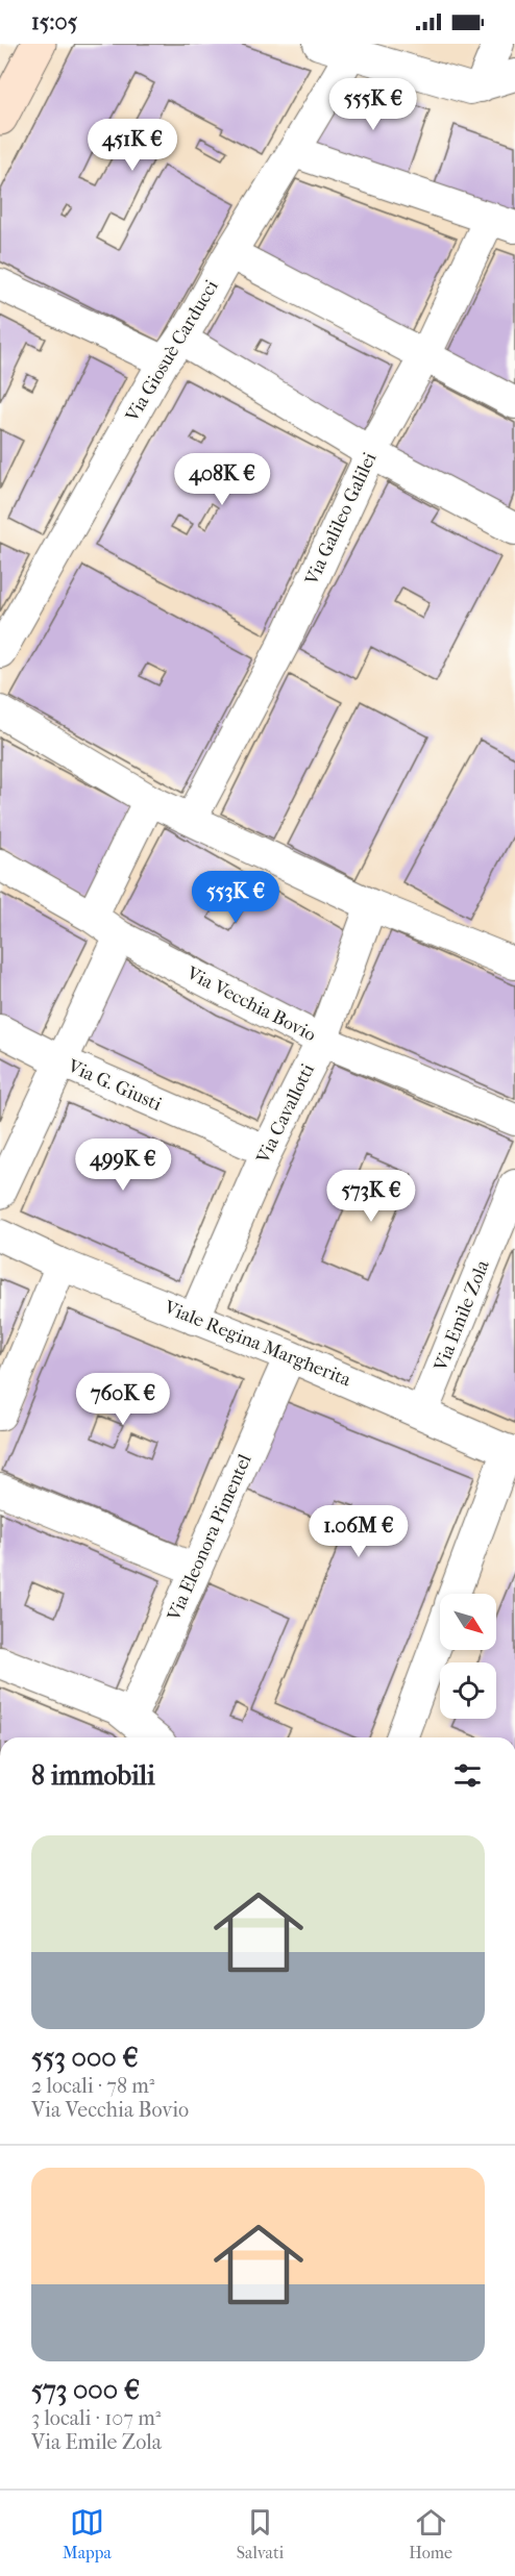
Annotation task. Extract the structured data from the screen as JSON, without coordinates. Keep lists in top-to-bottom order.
{
  "streets": {
    "street": [
      "Via Giosuè Carducci",
      "Via Galileo Galilei",
      "Via Vecchia Bovio",
      "Via G. Giusti",
      "Via Cavallotti",
      "Via Emile Zola",
      "Viale Regina Margherita",
      "Via Eleonora Pimentel"
    ]
  },
  "crossings": [
    ["Via Vecchia Bovio", "Via Cavallotti"],
    ["Via G. Giusti", "Via Cavallotti"],
    ["Via Cavallotti", "Viale Regina Margherita"],
    ["Via Emile Zola", "Viale Regina Margherita"],
    ["Viale Regina Margherita", "Via Eleonora Pimentel"]
  ],
  "north": "bottom right",
  "page": {
    "status": "15:05",
    "price": [
      "555K €",
      "451K €",
      "408K €",
      "553K €",
      "499K €",
      "573K €",
      "760K €",
      "1.06M €"
    ],
    "heading": "8 immobili",
    "list": [
      {
        "name": "553 000 €",
        "note": "2 locali · 78 m² · Via Vecchia Bovio"
      },
      {
        "name": "573 000 €",
        "note": "3 locali · 107 m² · Via Emile Zola"
      }
    ],
    "tabs": ["Mappa", "Salvati", "Home"]
  }
}
